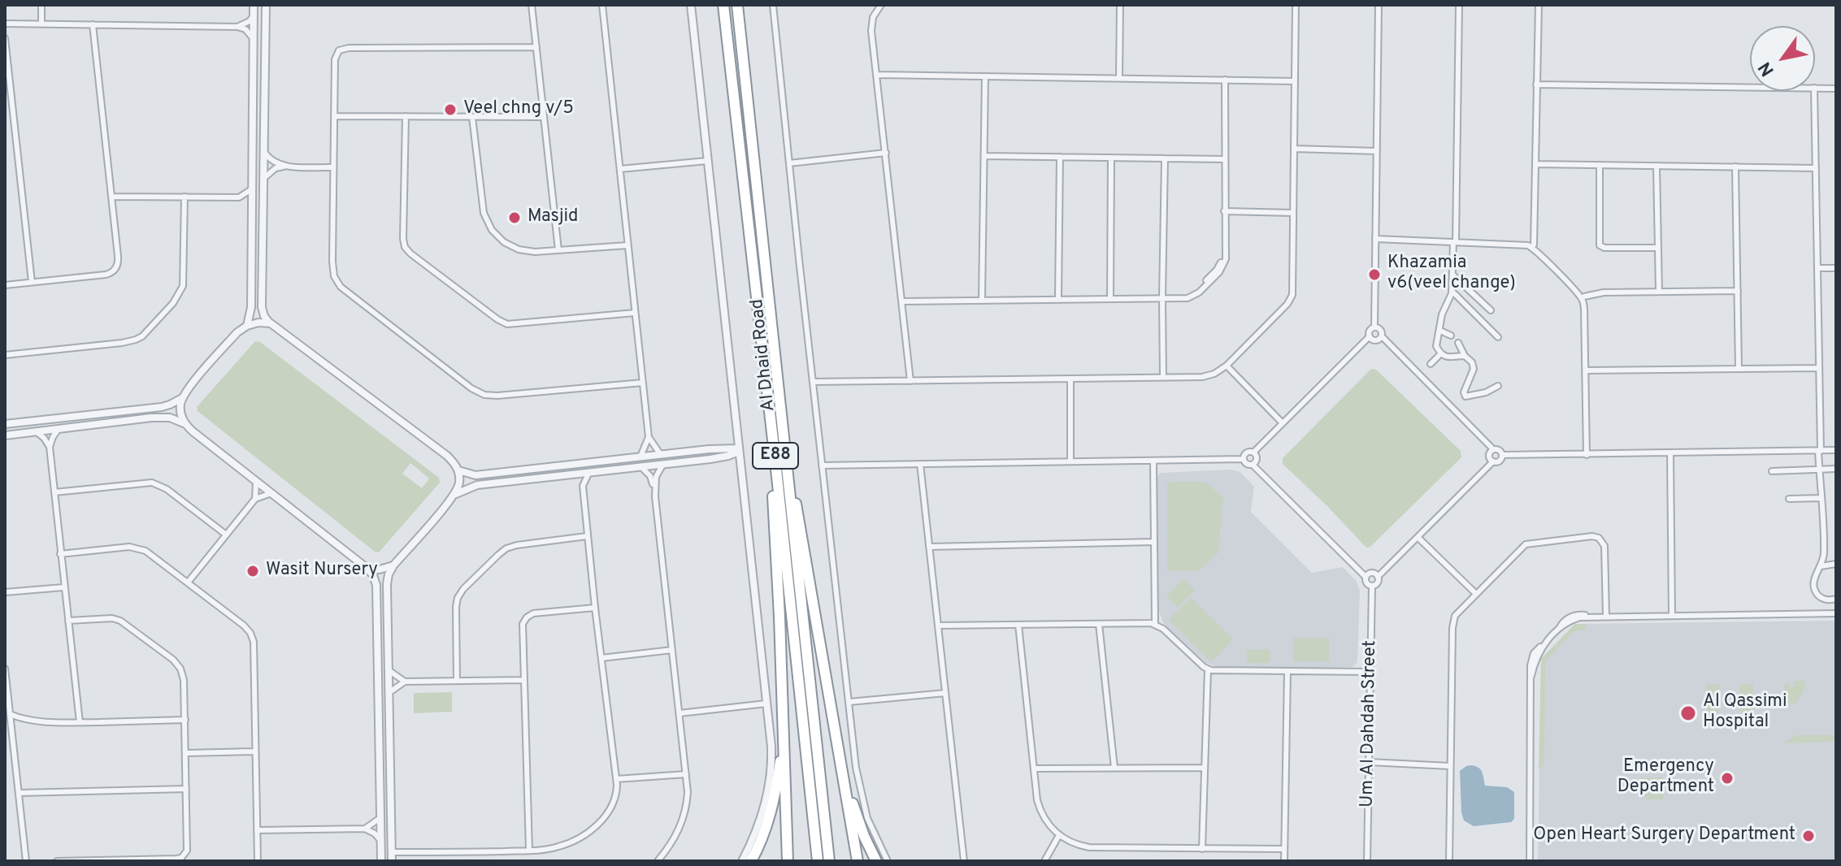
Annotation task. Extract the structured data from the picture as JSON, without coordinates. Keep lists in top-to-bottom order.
{
  "streets": {
    "highway": ["Al Dhaid Road", "E88"],
    "street": ["Um Al Dahdah Street"]
  },
  "places": [
    "Veel chng v/5",
    "Masjid",
    "Khazamia v6(veel change)",
    "Wasit Nursery",
    "Al Qassimi Hospital",
    "Emergency Department",
    "Open Heart Surgery Department"
  ],
  "north": "bottom left"
}
